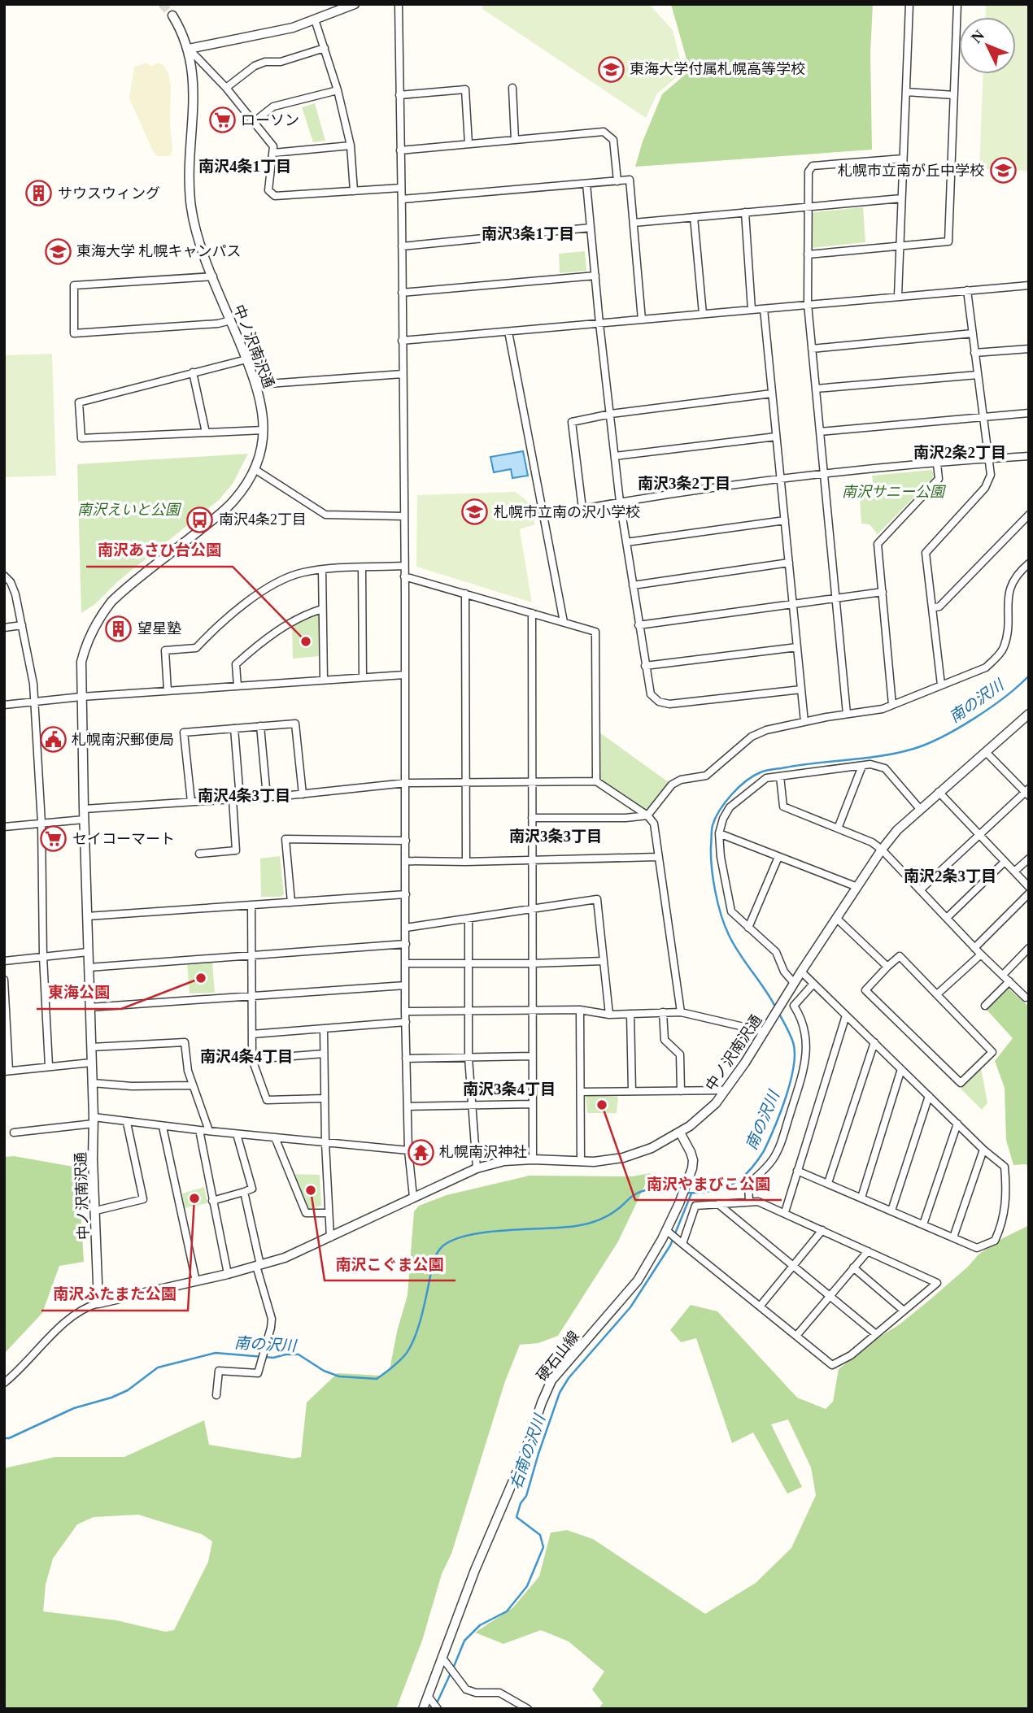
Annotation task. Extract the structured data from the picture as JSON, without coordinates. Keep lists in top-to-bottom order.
{
  "streets": {
    "street": ["中ノ沢南沢通", "硬石山線"]
  },
  "crossings": [
    ["中ノ沢南沢通", "硬石山線"]
  ],
  "districts": [
    "南沢4条1丁目",
    "南沢3条1丁目",
    "南沢2条2丁目",
    "南沢3条2丁目",
    "南沢4条3丁目",
    "南沢3条3丁目",
    "南沢2条3丁目",
    "南沢4条4丁目",
    "南沢3条4丁目"
  ],
  "water": ["南の沢川", "右南の沢川"],
  "parks": ["南沢サニー公園", "南沢えいと公園"],
  "places": {
    "school or university": [
      "東海大学付属札幌高等学校",
      "札幌市立南が丘中学校",
      "東海大学 札幌キャンパス",
      "札幌市立南の沢小学校"
    ],
    "supermarket": ["ローソン", "セイコーマート"],
    "building": ["サウスウィング", "望星塾"],
    "bus stop": ["南沢4条2丁目"],
    "other": [
      "南沢あさひ台公園",
      "東海公園",
      "南沢やまびこ公園",
      "南沢こぐま公園",
      "南沢ふたまた公園"
    ],
    "public building": ["札幌南沢郵便局"],
    "temple": ["札幌南沢神社"]
  },
  "north": "top left"
}
